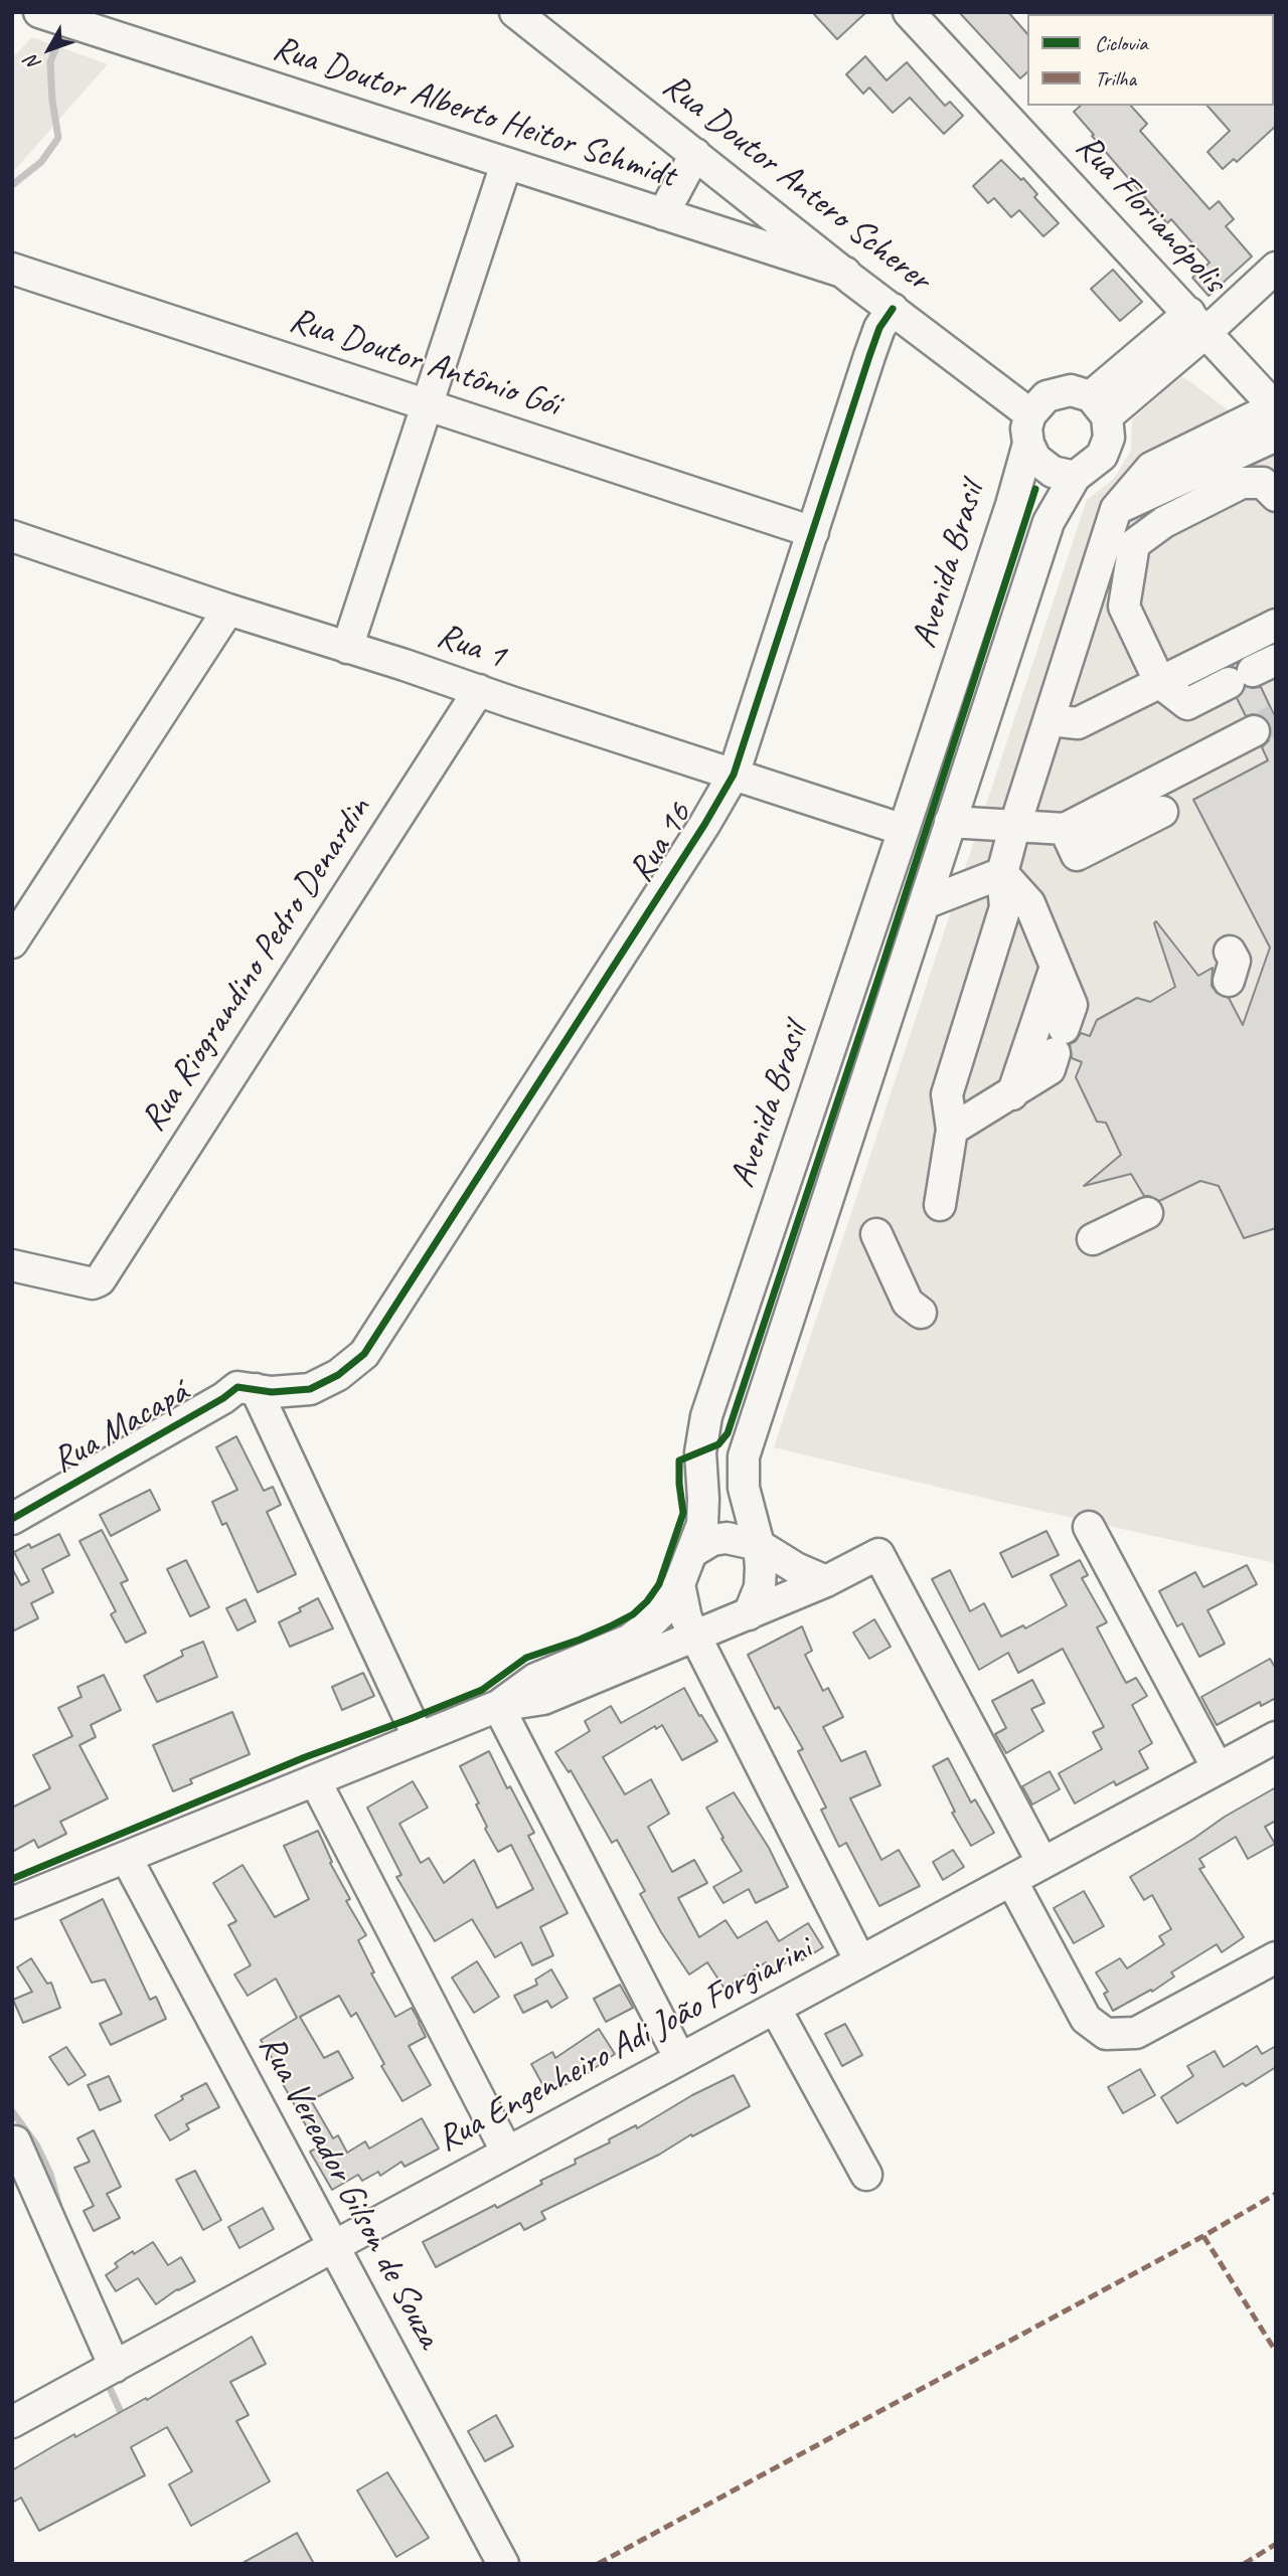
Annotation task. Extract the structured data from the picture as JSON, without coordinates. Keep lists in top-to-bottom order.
{
  "streets": {
    "street": [
      "Rua Doutor Alberto Heitor Schmidt",
      "Rua Doutor Antero Scherer",
      "Rua Florianópolis",
      "Rua Doutor Antônio Gói",
      "Avenida Brasil",
      "Rua 1",
      "Rua 16",
      "Rua Riograndino Pedro Denardin",
      "Rua Macapá",
      "Rua Engenheiro Adi João Forgiarini",
      "Rua Vereador Gilson de Souza"
    ]
  },
  "crossings": [
    ["Rua Doutor Alberto Heitor Schmidt", "Rua Doutor Antero Scherer"],
    ["Rua Doutor Antero Scherer", "Avenida Brasil"],
    ["Rua Doutor Antero Scherer", "Rua 16"],
    ["Rua Doutor Antônio Gói", "Rua 16"],
    ["Avenida Brasil", "Rua 1"],
    ["Avenida Brasil", "Rua Engenheiro Adi João Forgiarini"],
    ["Avenida Brasil", "Rua Vereador Gilson de Souza"],
    ["Rua 1", "Rua 16"],
    ["Rua 1", "Rua Riograndino Pedro Denardin"],
    ["Rua 16", "Rua Macapá"],
    ["Rua Engenheiro Adi João Forgiarini", "Rua Vereador Gilson de Souza"]
  ],
  "legend": ["Ciclovia", "Trilha"],
  "north": "bottom left"
}
